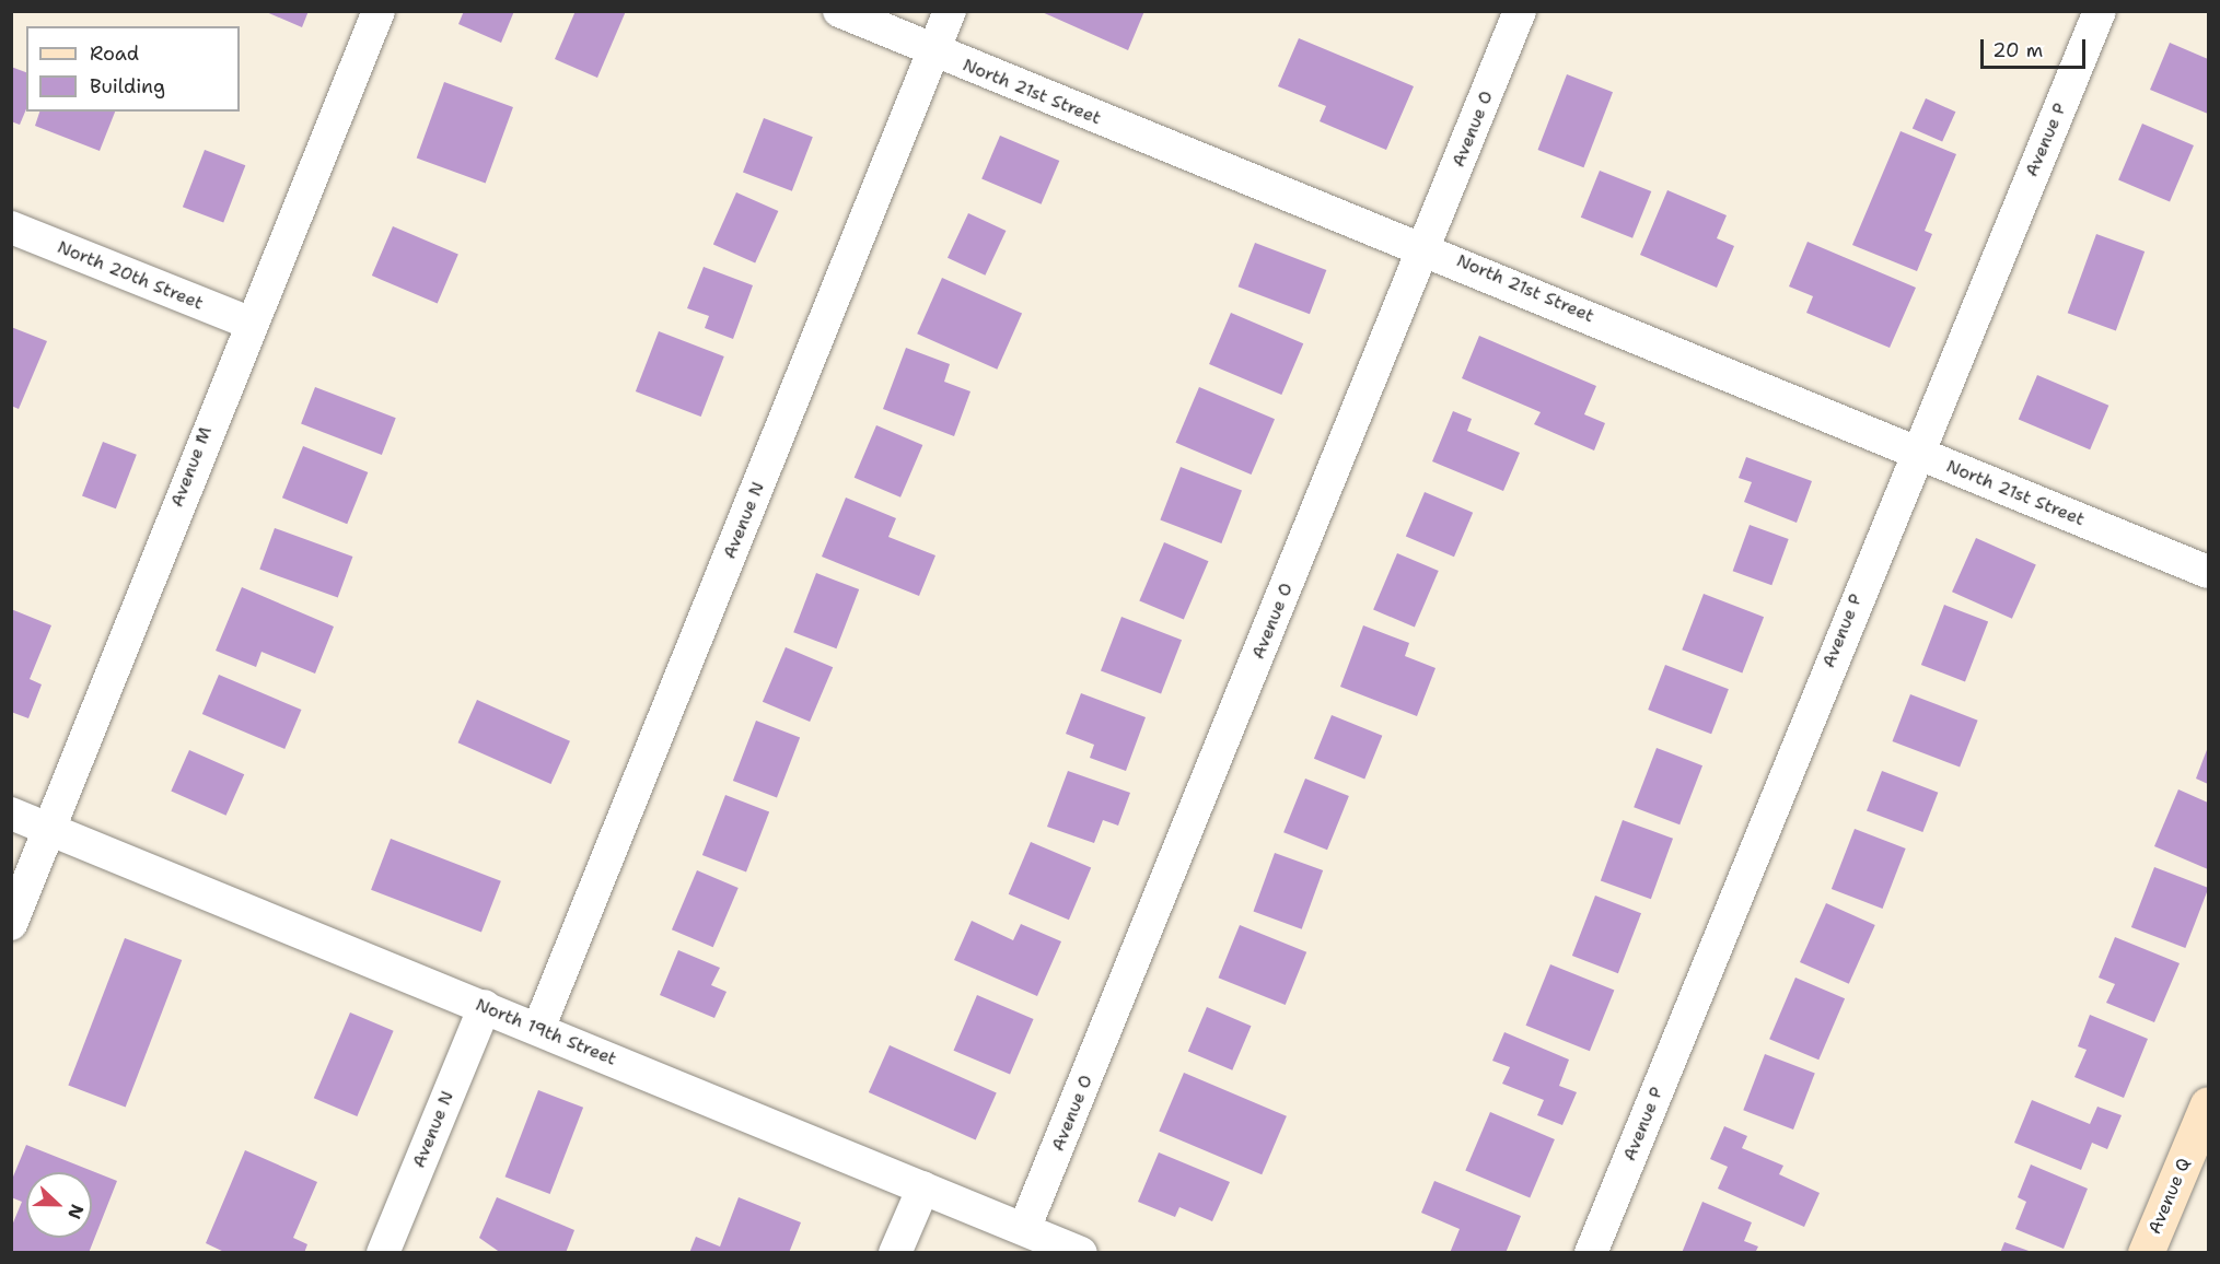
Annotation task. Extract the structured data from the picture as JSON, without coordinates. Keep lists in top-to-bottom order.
{
  "streets": {
    "street": [
      "North 21st Street",
      "Avenue O",
      "Avenue P",
      "North 20th Street",
      "Avenue M",
      "Avenue N",
      "North 19th Street",
      "Avenue Q"
    ]
  },
  "crossings": [
    ["North 21st Street", "Avenue O"],
    ["North 21st Street", "Avenue P"],
    ["North 21st Street", "Avenue N"],
    ["Avenue O", "North 19th Street"],
    ["North 20th Street", "Avenue M"],
    ["Avenue M", "North 19th Street"],
    ["Avenue N", "North 19th Street"]
  ],
  "legend": ["Road", "Building"],
  "scale_bar": "20 m",
  "north": "right"
}
